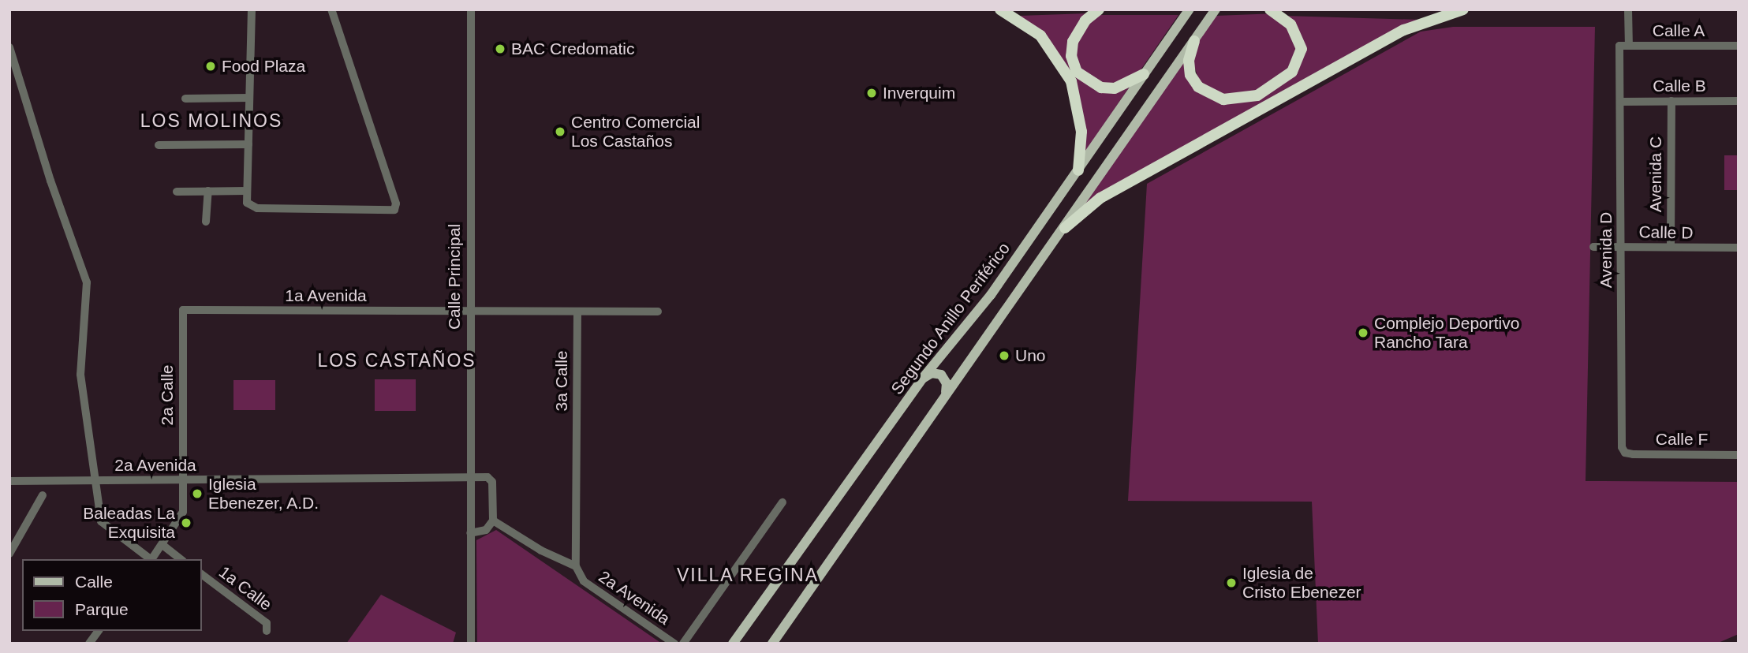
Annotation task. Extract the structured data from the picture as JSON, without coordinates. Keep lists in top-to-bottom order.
{
  "streets": {
    "main road": ["Segundo Anillo Periférico"],
    "street": [
      "Calle A",
      "Calle B",
      "Avenida C",
      "Calle D",
      "Avenida D",
      "Calle Principal",
      "1a Avenida",
      "3a Calle",
      "2a Calle",
      "Calle F",
      "2a Avenida",
      "1a Calle"
    ]
  },
  "crossings": [
    ["Calle A", "Avenida D"],
    ["Calle B", "Avenida C"],
    ["Calle B", "Avenida D"],
    ["Avenida C", "Calle D"],
    ["Calle D", "Avenida D"],
    ["Avenida D", "Calle F"],
    ["Calle Principal", "1a Avenida"],
    ["Calle Principal", "2a Avenida"],
    ["1a Avenida", "3a Calle"],
    ["1a Avenida", "2a Calle"],
    ["3a Calle", "2a Avenida"],
    ["2a Calle", "2a Avenida"]
  ],
  "districts": ["LOS MOLINOS", "LOS CASTAÑOS", "VILLA REGINA"],
  "places": [
    "BAC Credomatic",
    "Food Plaza",
    "Inverquim",
    "Centro Comercial Los Castaños",
    "Complejo Deportivo Rancho Tara",
    "Uno",
    "Iglesia Ebenezer, A.D.",
    "Baleadas La Exquisita",
    "Iglesia de Cristo Ebenezer"
  ],
  "legend": ["Calle", "Parque"]
}
